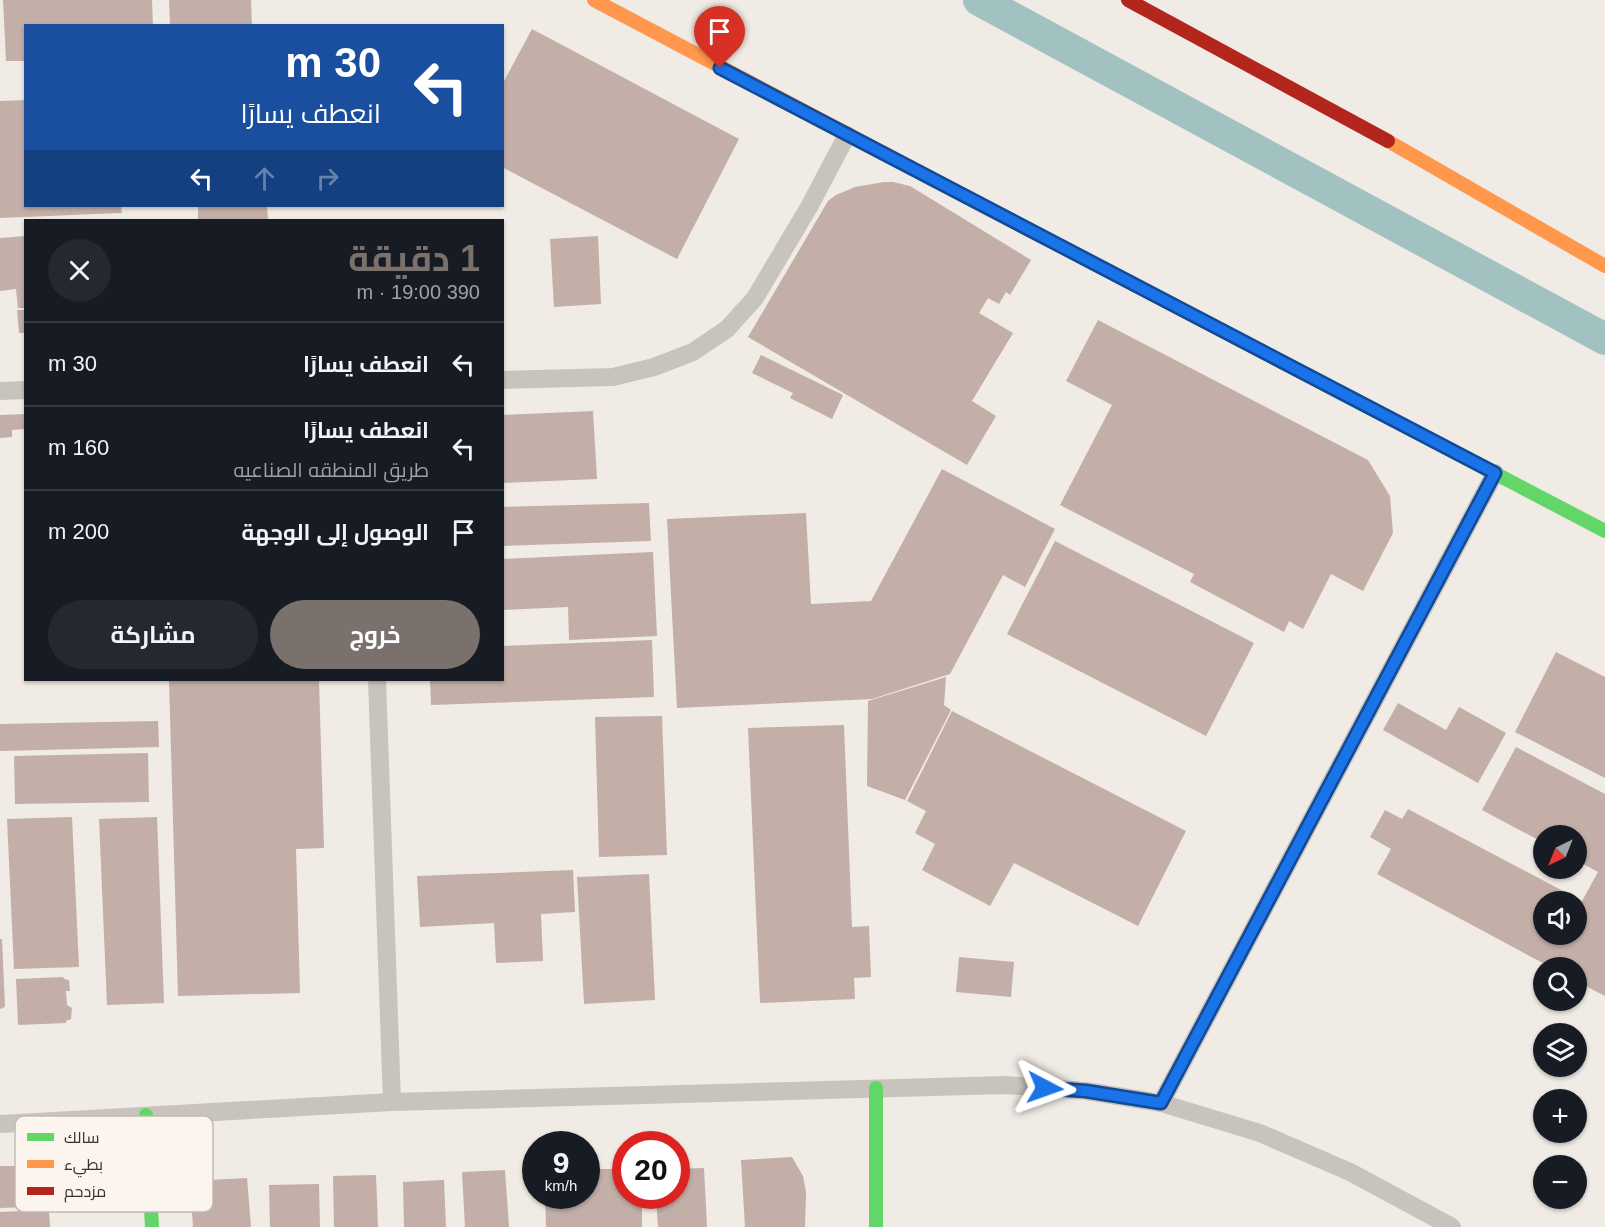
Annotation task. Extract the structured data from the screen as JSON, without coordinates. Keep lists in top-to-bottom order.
{
  "legend": ["سالك", "بطيء", "مزدحم"],
  "north": "bottom left",
  "page": {
    "turn": ["30 m", "انعطف يسارًا"],
    "heading": ["1 دقيقة", "390 m · 19:00"],
    "list": [
      {
        "name": "انعطف يسارًا",
        "value": "30 m"
      },
      {
        "name": "انعطف يسارًا",
        "note": "طريق المنطقه الصناعيه",
        "value": "160 m"
      },
      {
        "name": "الوصول إلى الوجهة",
        "value": "200 m"
      }
    ],
    "buttons": ["خروج", "مشاركة"],
    "map_buttons": ["+", "−"],
    "speed": "9 km/h",
    "limit": "20"
  }
}
